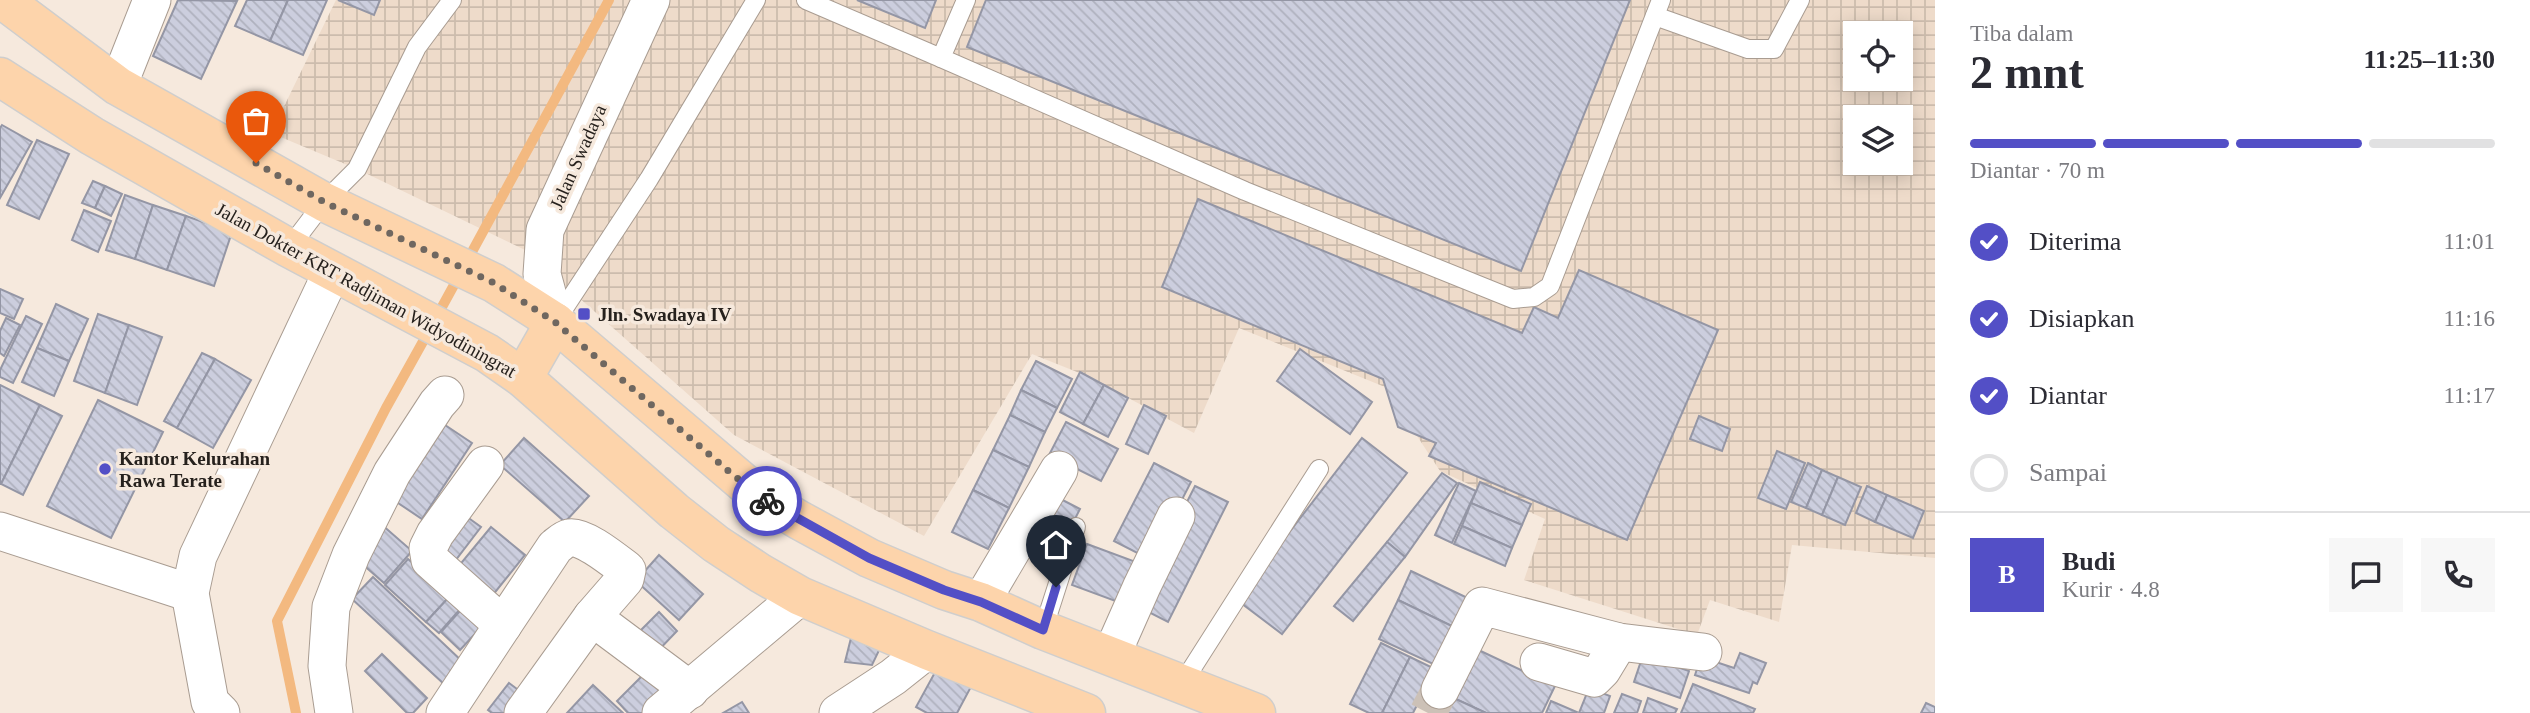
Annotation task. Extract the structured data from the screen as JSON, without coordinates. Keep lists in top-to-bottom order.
{
  "streets": {
    "main road": ["Jalan Dokter KRT Radjiman Widyodiningrat"],
    "street": ["Jalan Swadaya"]
  },
  "places": {
    "transit": ["Jln. Swadaya IV"],
    "other": ["Kantor Kelurahan Rawa Terate"]
  },
  "page": {
    "heading": ["2 mnt", "Tiba dalam", "11:25–11:30"],
    "panel": ["Budi", "Kurir · 4.8"],
    "bar": "Diantar · 70 m",
    "list": [
      ["Diterima", "11:01"],
      ["Disiapkan", "11:16"],
      ["Diantar", "11:17"],
      "Sampai"
    ],
    "round": "B"
  }
}
